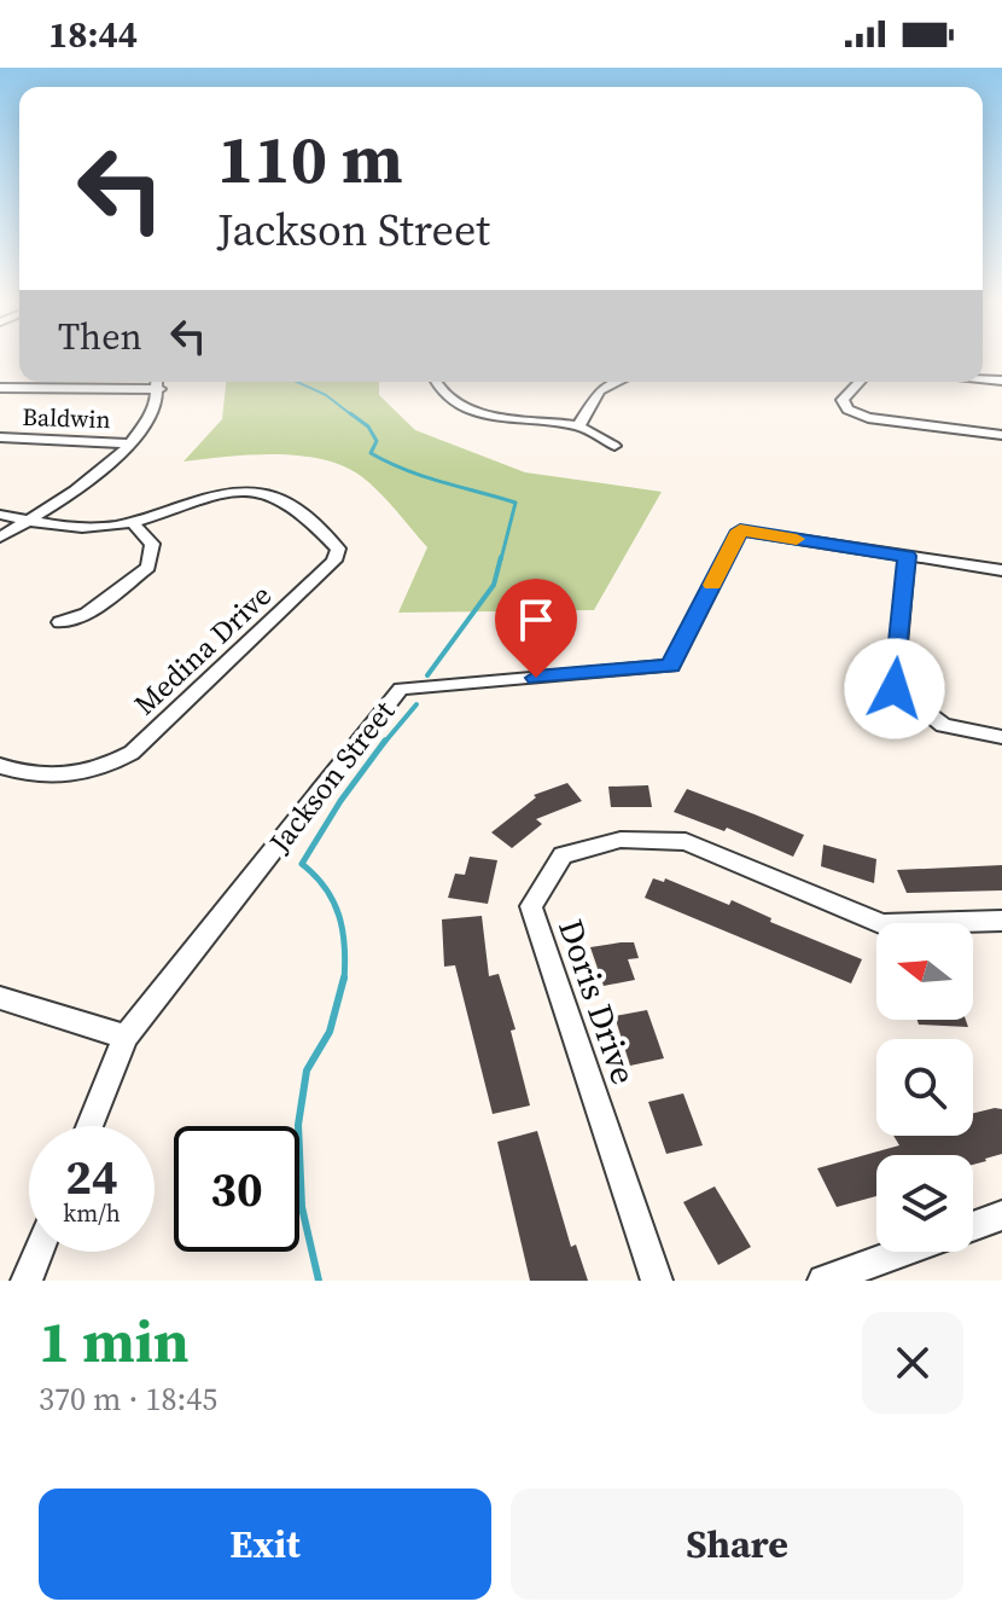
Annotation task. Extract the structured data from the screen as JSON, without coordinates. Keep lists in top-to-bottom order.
{
  "streets": {
    "street": [
      "Baldwin",
      "Medina Drive",
      "Jackson Street",
      "Doris Drive"
    ]
  },
  "north": "left",
  "page": {
    "status": "18:44",
    "turn": ["110 m", "Jackson Street"],
    "then": "Then",
    "speed": "24 km/h",
    "limit": "30",
    "heading": ["1 min", "370 m · 18:45"],
    "buttons": ["Exit", "Share"]
  }
}
